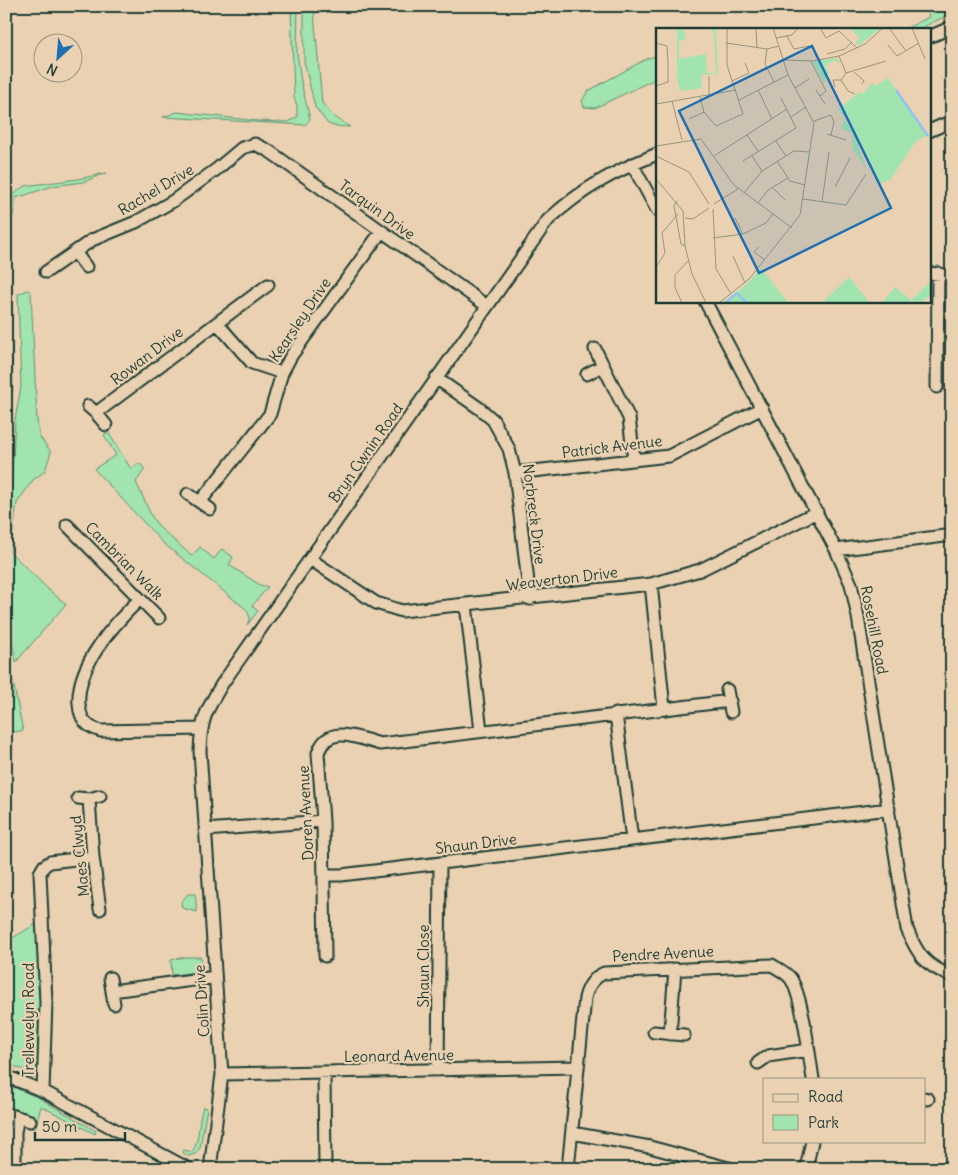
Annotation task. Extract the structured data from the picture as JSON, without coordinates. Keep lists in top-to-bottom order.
{
  "streets": {
    "street": [
      "Rachel Drive",
      "Tarquin Drive",
      "Kearsley Drive",
      "Rowan Drive",
      "Patrick Avenue",
      "Bryn Cwnin Road",
      "Norbreck Drive",
      "Cambrian Walk",
      "Weaverton Drive",
      "Rosehill Road",
      "Doren Avenue",
      "Shaun Drive",
      "Maes Clwyd",
      "Pendre Avenue",
      "Shaun Close",
      "Colin Drive",
      "Trellewelyn Road",
      "Leonard Avenue"
    ]
  },
  "crossings": [
    ["Rachel Drive", "Tarquin Drive"],
    ["Tarquin Drive", "Kearsley Drive"],
    ["Tarquin Drive", "Bryn Cwnin Road"],
    ["Patrick Avenue", "Norbreck Drive"],
    ["Patrick Avenue", "Rosehill Road"],
    ["Bryn Cwnin Road", "Norbreck Drive"],
    ["Bryn Cwnin Road", "Weaverton Drive"],
    ["Bryn Cwnin Road", "Colin Drive"],
    ["Norbreck Drive", "Weaverton Drive"],
    ["Weaverton Drive", "Rosehill Road"],
    ["Rosehill Road", "Shaun Drive"],
    ["Doren Avenue", "Shaun Drive"],
    ["Shaun Drive", "Shaun Close"],
    ["Maes Clwyd", "Trellewelyn Road"],
    ["Shaun Close", "Leonard Avenue"],
    ["Colin Drive", "Leonard Avenue"]
  ],
  "legend": ["Road", "Park"],
  "scale_bar": "50 m",
  "north": "bottom left"
}
